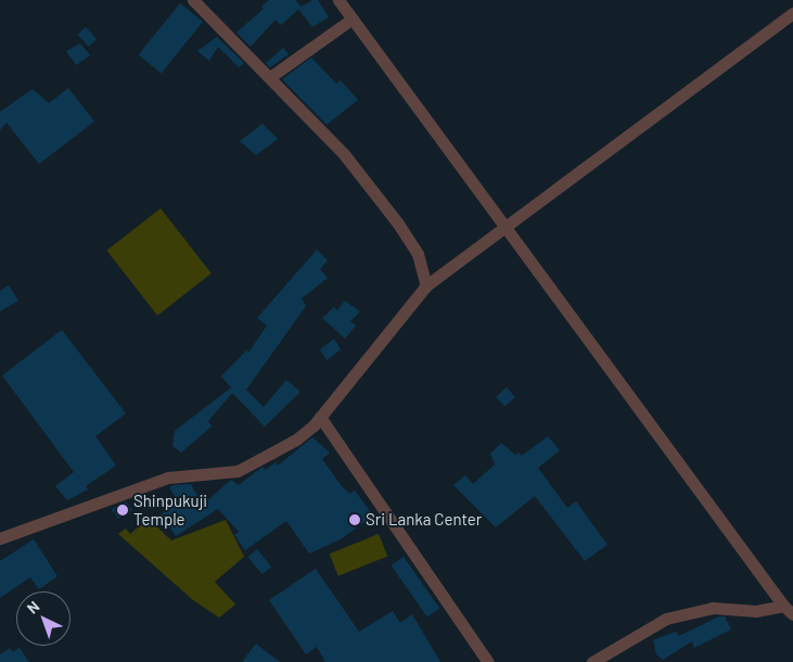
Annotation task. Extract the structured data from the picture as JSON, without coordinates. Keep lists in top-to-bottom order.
{
  "places": ["Shinpukuji Temple", "Sri Lanka Center"],
  "north": "top left"
}
